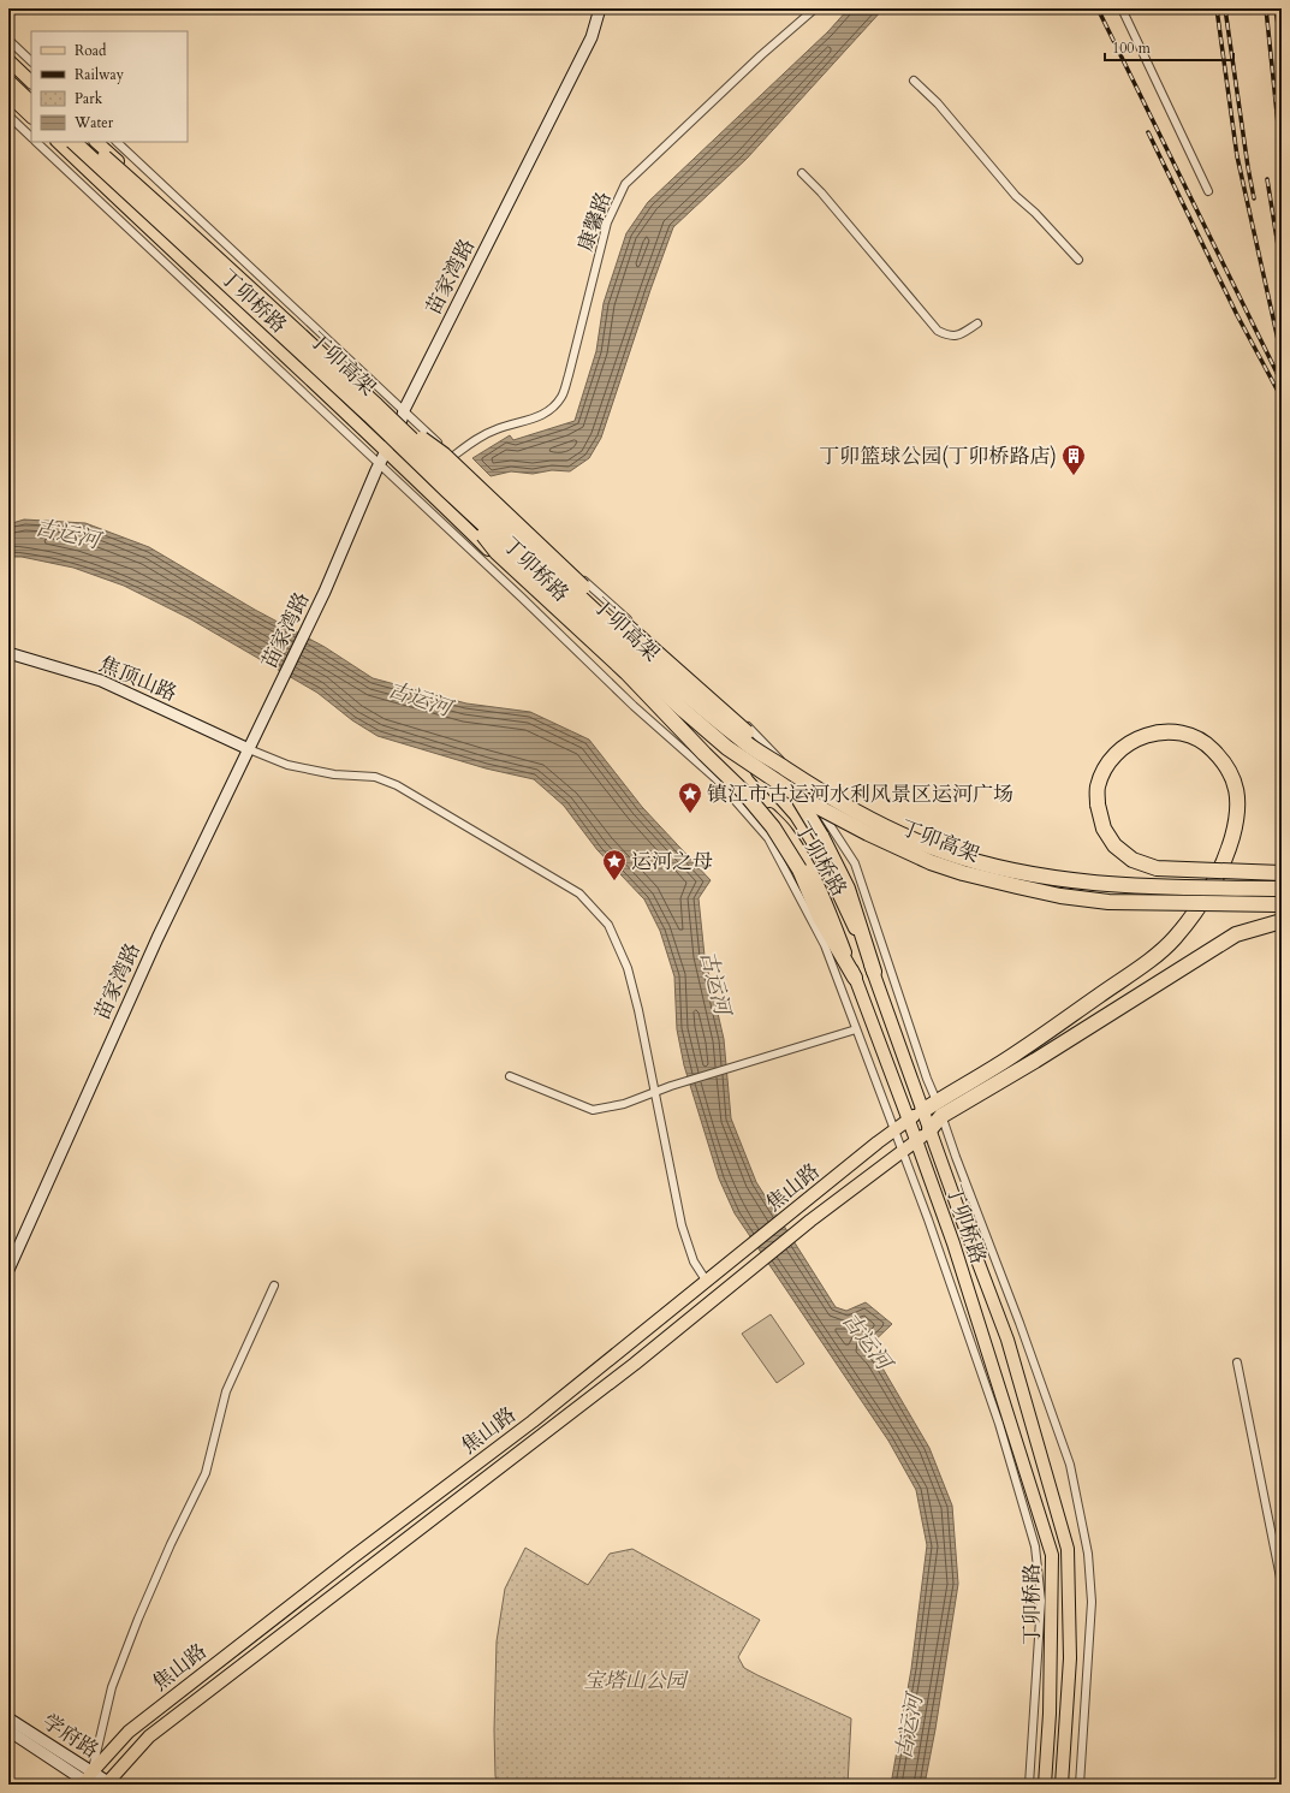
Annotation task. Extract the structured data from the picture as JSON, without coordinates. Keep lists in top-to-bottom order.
{
  "streets": {
    "highway": ["丁卯高架"],
    "main road": ["丁卯桥路", "焦山路"],
    "street": [
      "康馨路",
      "苗家湾路",
      "焦顶山路",
      "学府路"
    ]
  },
  "crossings": [
    ["苗家湾路", "丁卯桥路"],
    ["苗家湾路", "焦顶山路"],
    ["丁卯桥路", "焦山路"],
    ["焦山路", "学府路"]
  ],
  "water": ["古运河"],
  "parks": ["宝塔山公园"],
  "places": {
    "building": ["丁卯篮球公园(丁卯桥路店)"],
    "place": ["镇江市古运河水利风景区运河广场", "运河之母"]
  },
  "legend": [
    "Road",
    "Railway",
    "Park",
    "Water"
  ],
  "scale_bar": "100 m"
}
